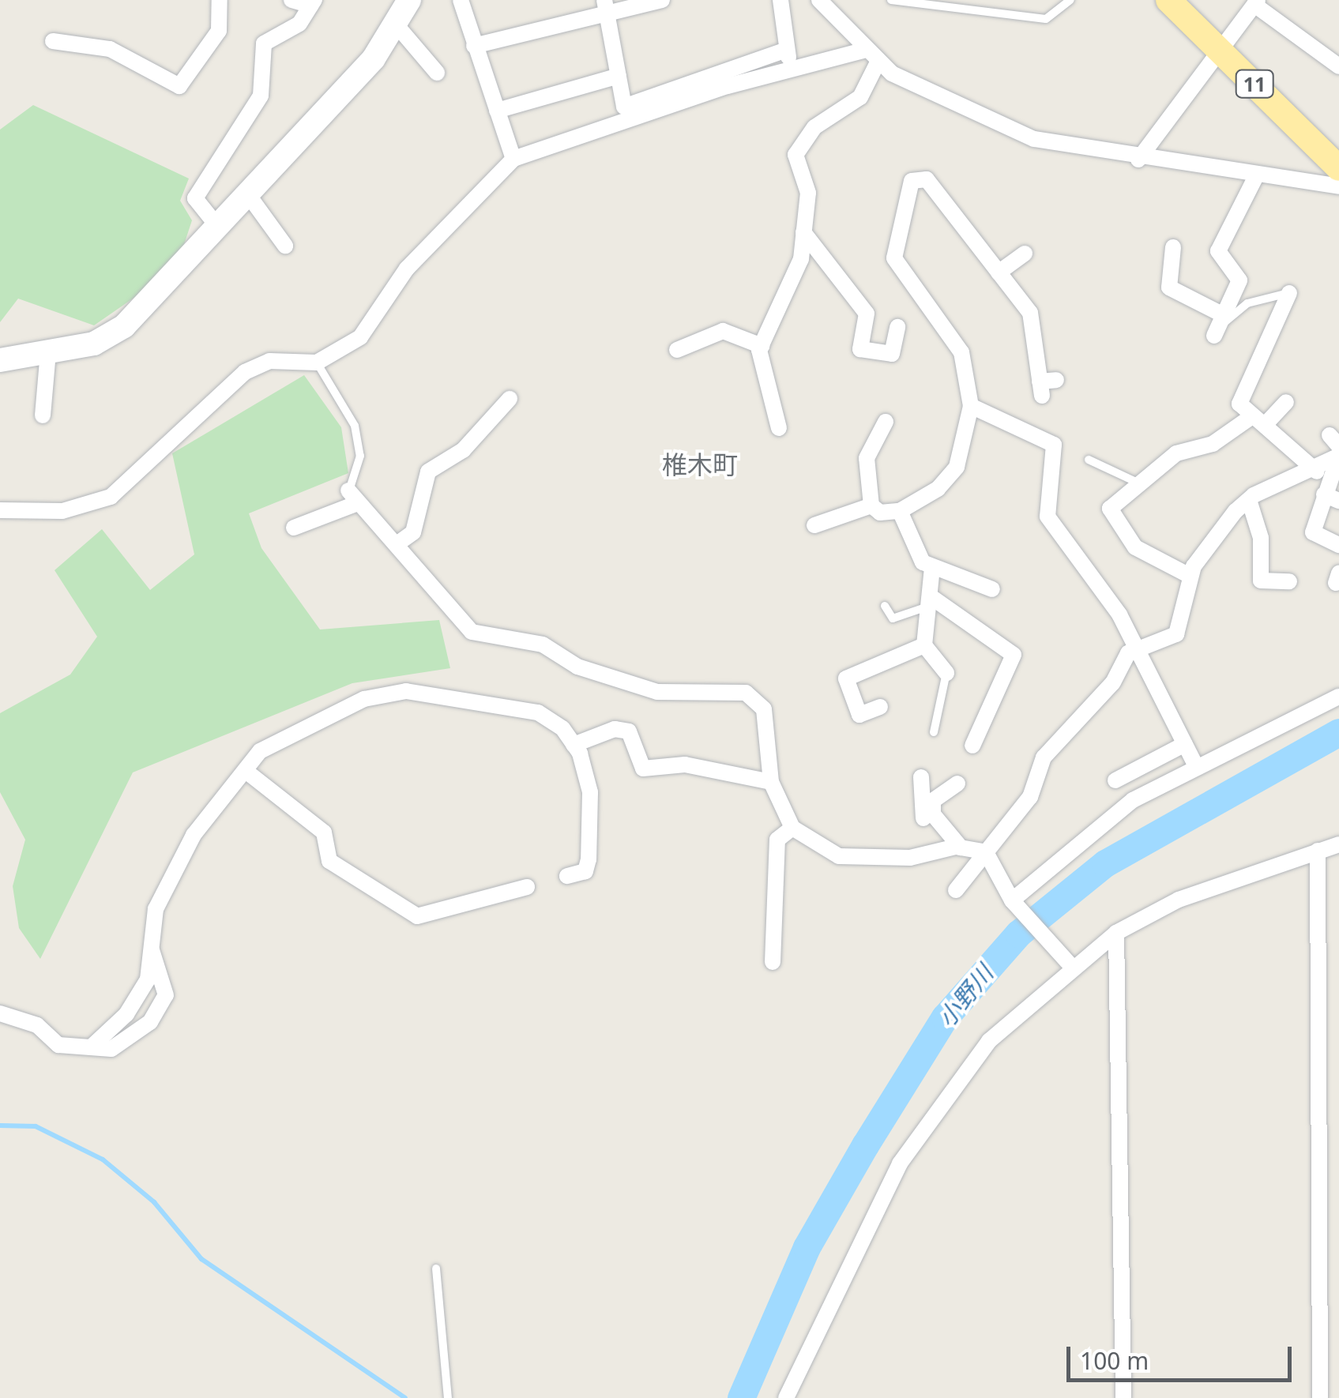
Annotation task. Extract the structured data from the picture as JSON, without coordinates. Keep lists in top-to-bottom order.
{
  "streets": {
    "main road": ["11"]
  },
  "districts": ["椎木町"],
  "water": ["小野川"],
  "scale_bar": "100 m"
}
